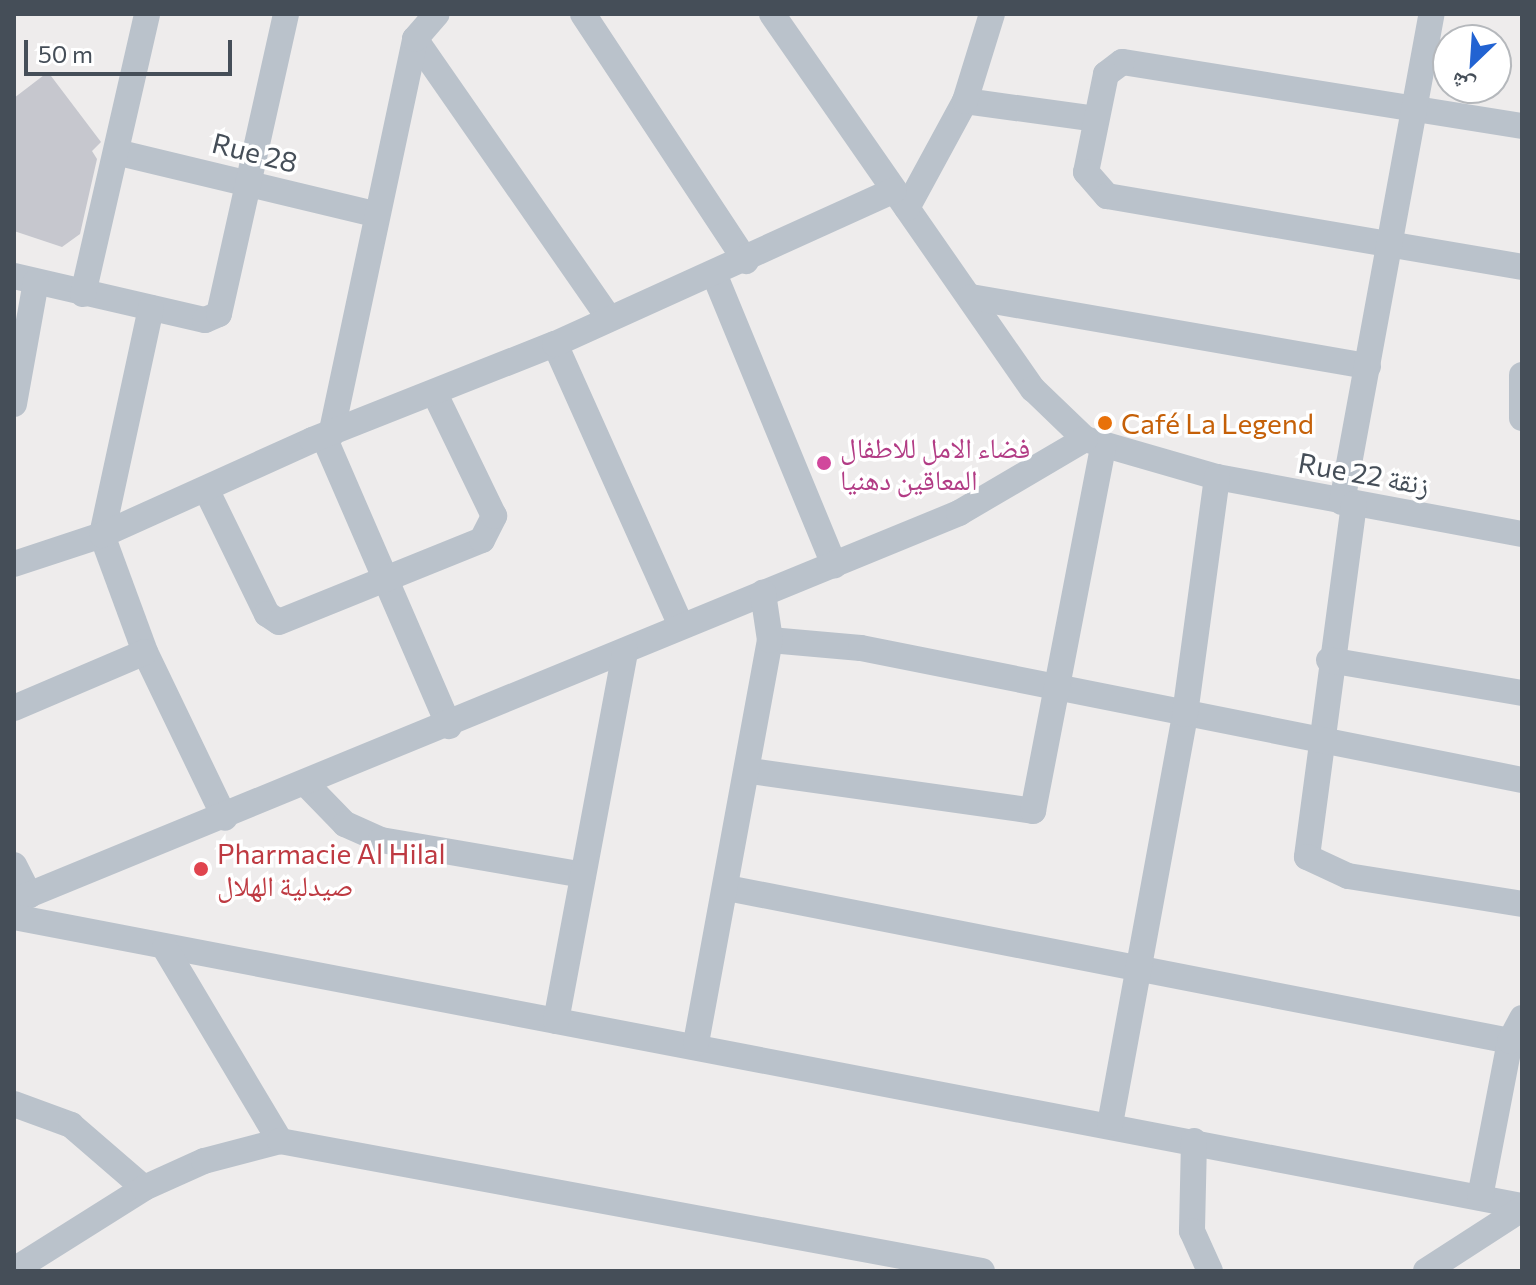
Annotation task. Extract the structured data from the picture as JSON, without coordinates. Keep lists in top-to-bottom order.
{
  "streets": {
    "street": ["Rue 28", "Rue 22 زنقة"]
  },
  "places": ["Café La Legend", "فضاء الامل للاطفال المعاقين دهنيا", "Pharmacie Al Hilal صيدلية الهلال"],
  "scale_bar": "50 m",
  "north": "bottom left"
}
